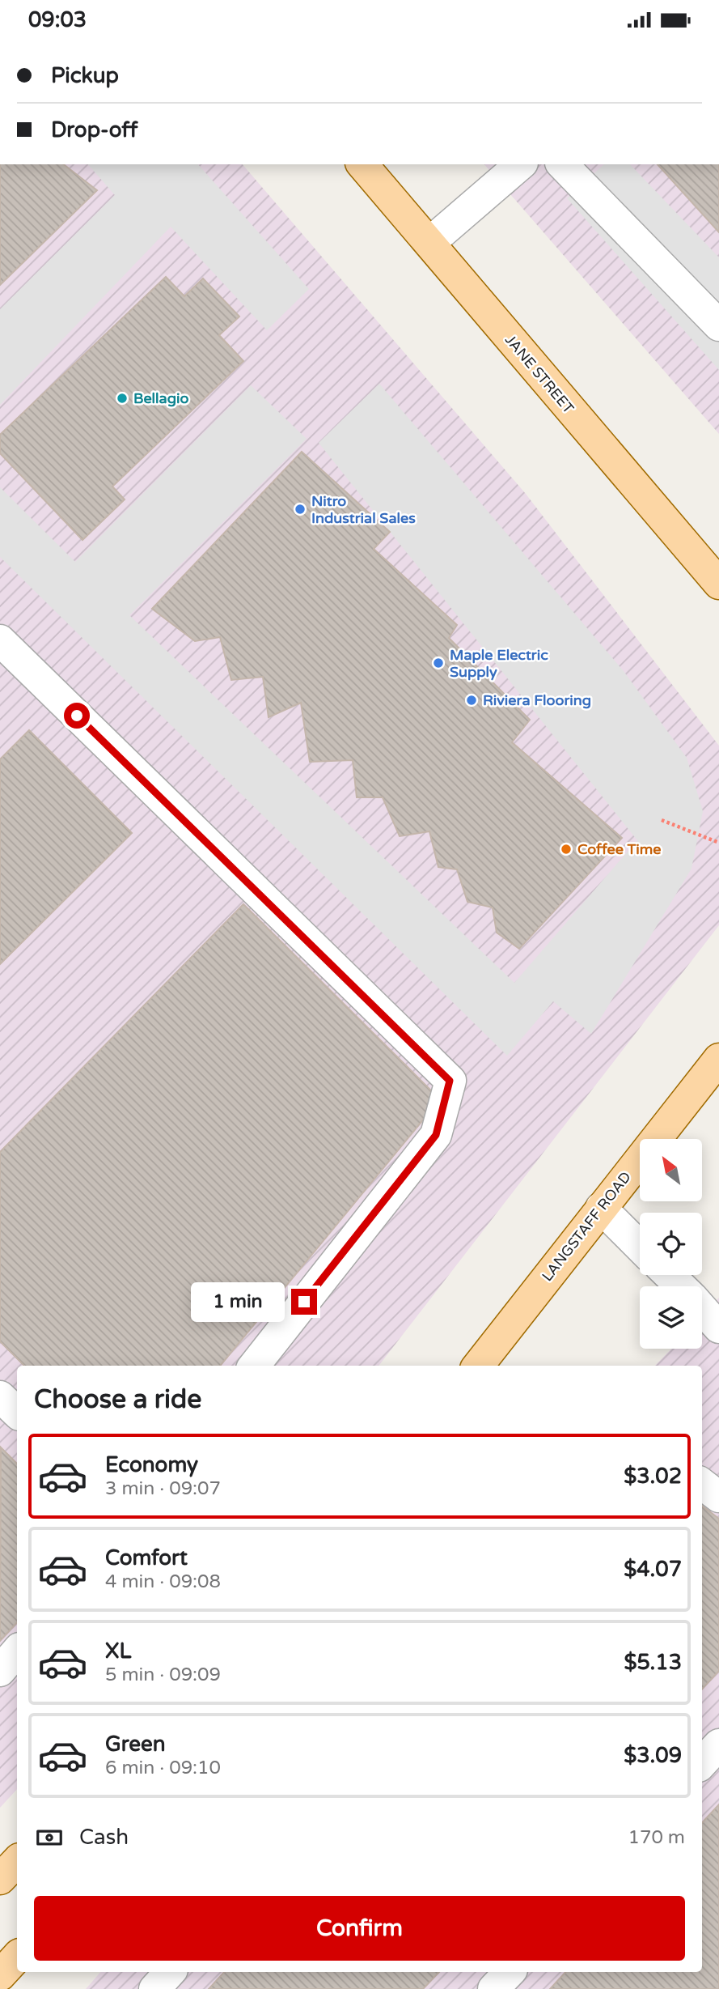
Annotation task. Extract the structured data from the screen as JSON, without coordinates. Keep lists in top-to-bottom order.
{
  "streets": {
    "main road": ["JANE STREET", "LANGSTAFF ROAD"]
  },
  "places": [
    "Bellagio",
    "Nitro Industrial Sales",
    "Maple Electric Supply",
    "Riviera Flooring",
    "Coffee Time"
  ],
  "north": "top left",
  "page": {
    "status": "09:03",
    "banner": ["Pickup", "Drop-off"],
    "bubble": "1 min",
    "heading": "Choose a ride",
    "list": [
      {
        "name": "Economy",
        "note": "3 min · 09:07",
        "value": "$3.02"
      },
      {
        "name": "Comfort",
        "note": "4 min · 09:08",
        "value": "$4.07"
      },
      {
        "name": "XL",
        "note": "5 min · 09:09",
        "value": "$5.13"
      },
      {
        "name": "Green",
        "note": "6 min · 09:10",
        "value": "$3.09"
      }
    ],
    "pay": ["Cash", "170 m"],
    "buttons": "Confirm"
  }
}
